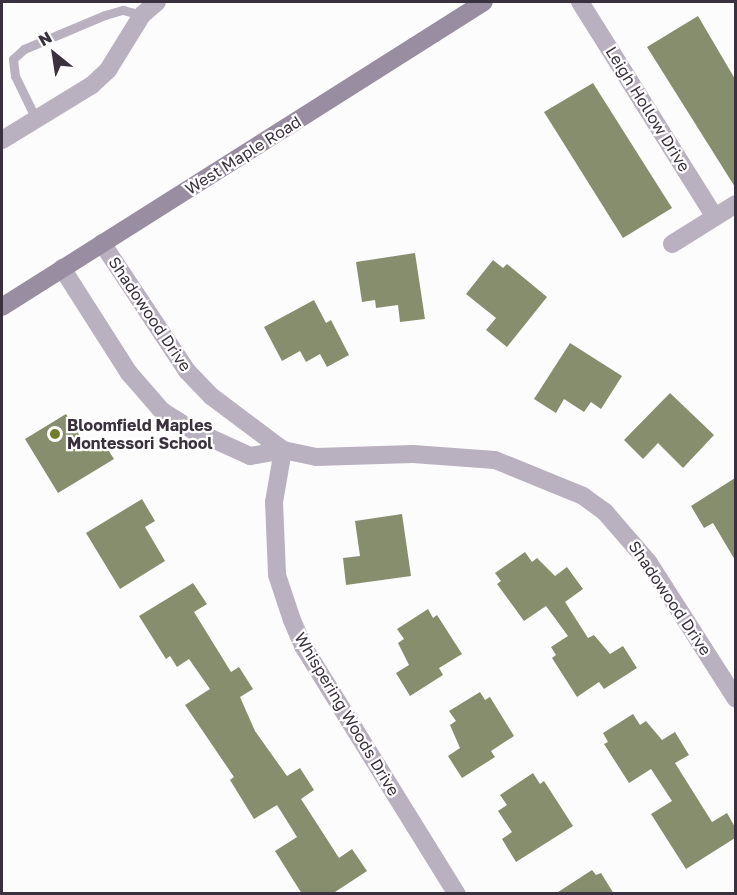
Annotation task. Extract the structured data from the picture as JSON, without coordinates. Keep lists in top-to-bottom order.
{
  "streets": {
    "main road": ["West Maple Road"],
    "street": ["Leigh Hollow Drive", "Shadowood Drive", "Whispering Woods Drive"]
  },
  "crossings": [
    ["West Maple Road", "Shadowood Drive"],
    ["Shadowood Drive", "Whispering Woods Drive"]
  ],
  "places": ["Bloomfield Maples Montessori School"],
  "north": "top left"
}
